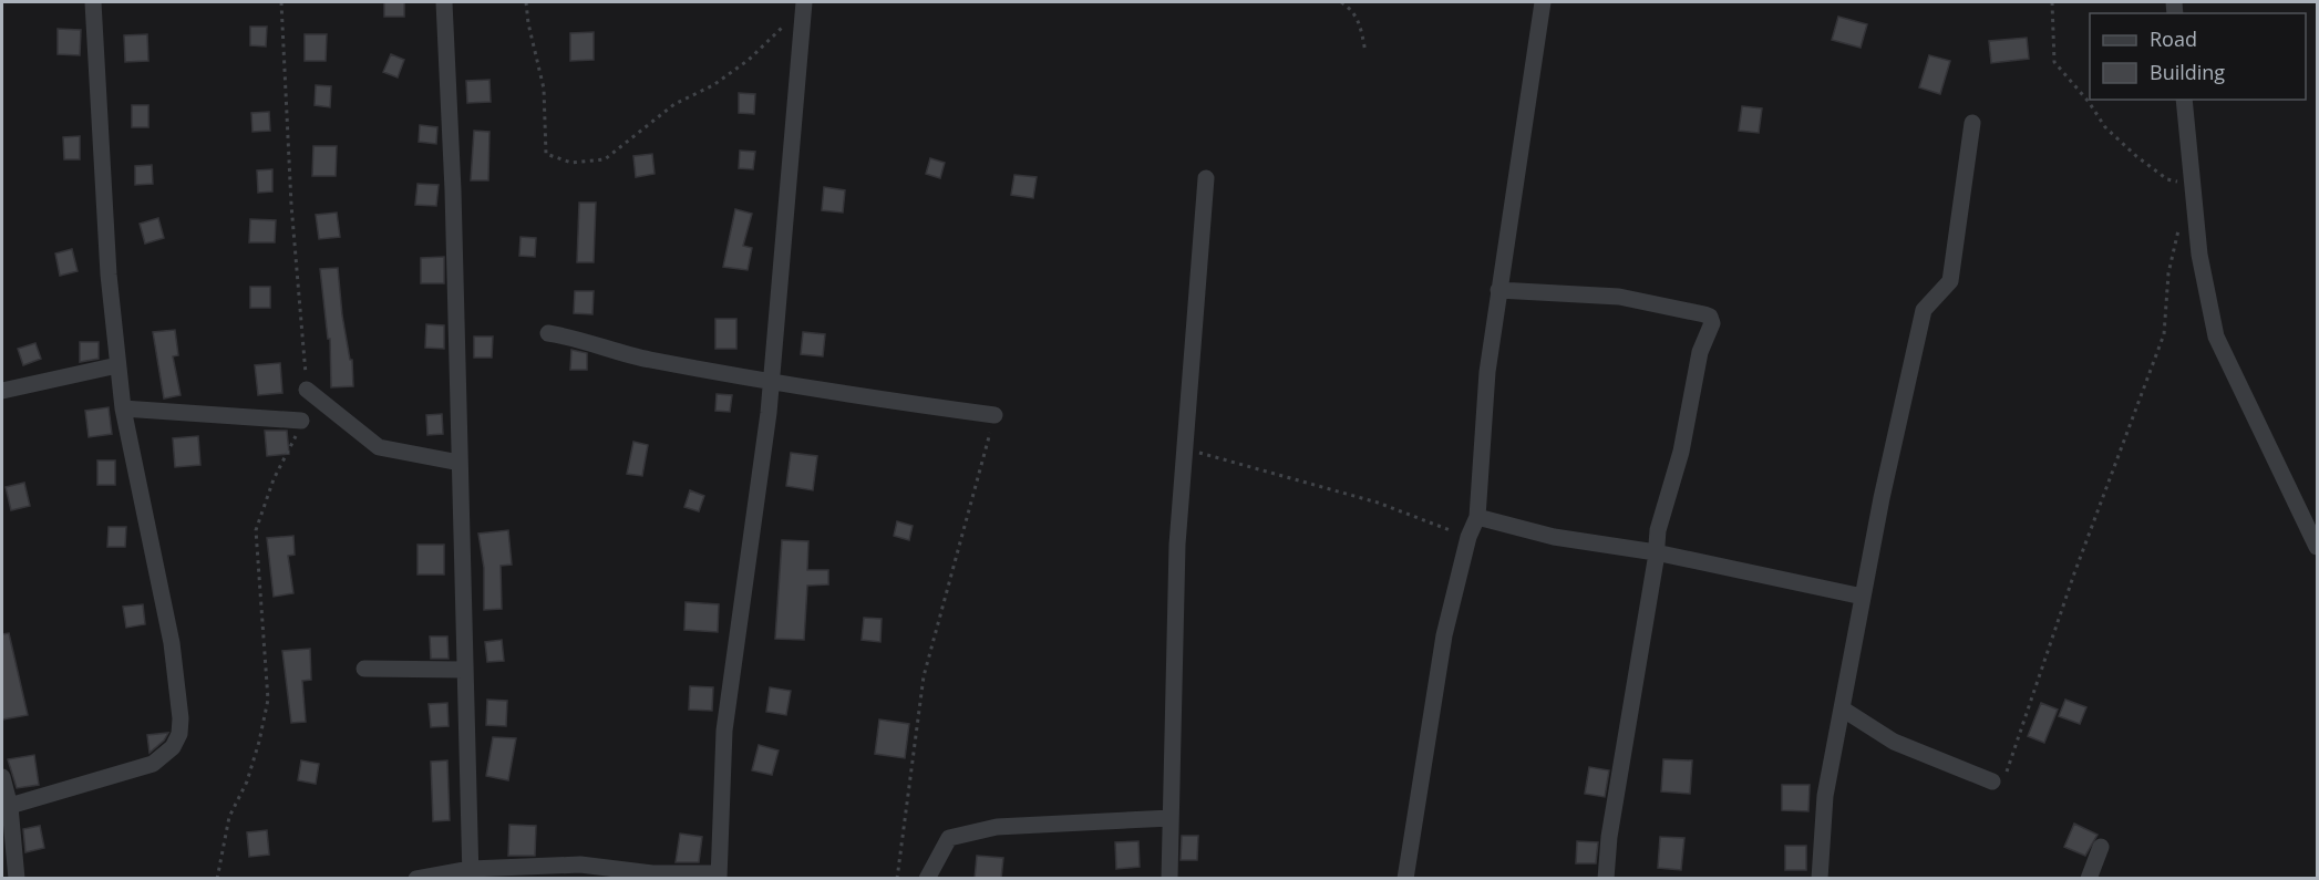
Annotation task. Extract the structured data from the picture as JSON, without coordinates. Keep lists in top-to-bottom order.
{
  "legend": ["Road", "Building"]
}
